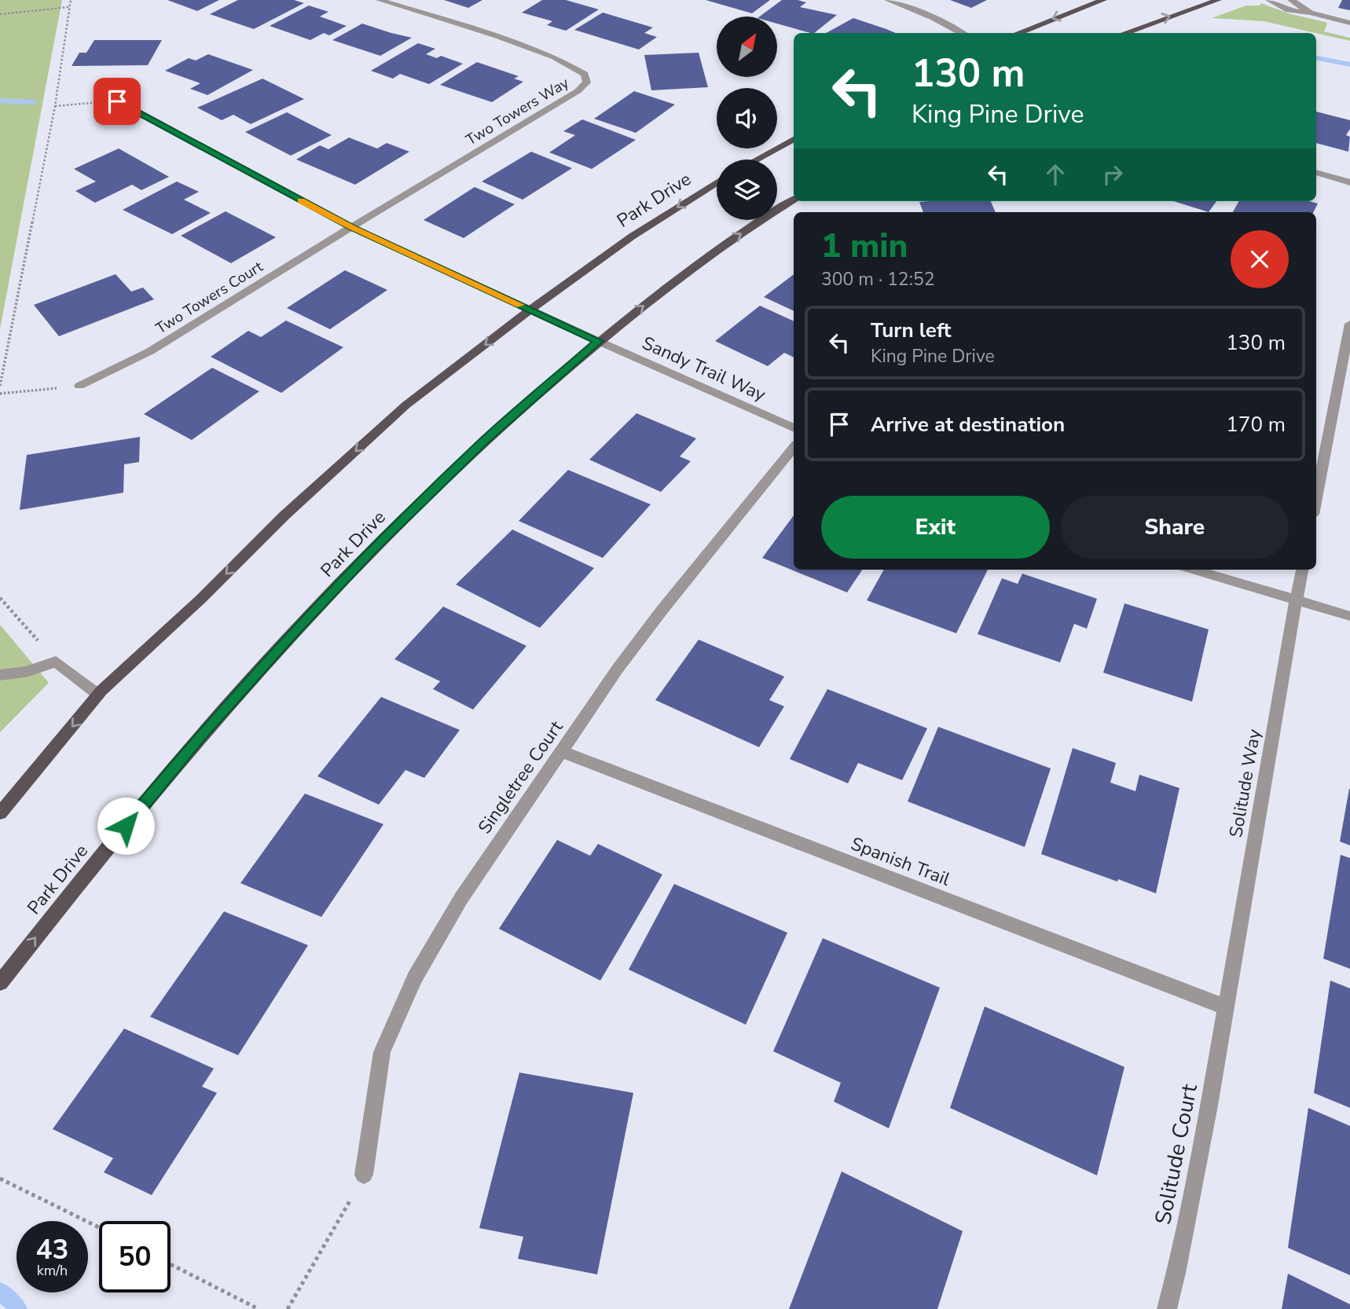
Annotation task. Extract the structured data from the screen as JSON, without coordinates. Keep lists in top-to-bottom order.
{
  "streets": {
    "main road": ["Park Drive"],
    "street": [
      "Two Towers Way",
      "Two Towers Court",
      "Sandy Trail Way",
      "Singletree Court",
      "Solitude Way",
      "Spanish Trail",
      "Solitude Court"
    ]
  },
  "crossings": [
    ["Two Towers Way", "Two Towers Court"],
    ["Two Towers Way", "Sandy Trail Way"],
    ["Park Drive", "Sandy Trail Way"],
    ["Two Towers Court", "Sandy Trail Way"],
    ["Singletree Court", "Spanish Trail"],
    ["Solitude Way", "Spanish Trail"],
    ["Solitude Way", "Solitude Court"],
    ["Spanish Trail", "Solitude Court"]
  ],
  "north": "top right",
  "page": {
    "turn": ["130 m", "King Pine Drive"],
    "heading": ["1 min", "300 m · 12:52"],
    "list": [
      {
        "name": "Turn left",
        "note": "King Pine Drive",
        "value": "130 m"
      },
      {
        "name": "Arrive at destination",
        "value": "170 m"
      }
    ],
    "buttons": ["Exit", "Share"],
    "speed": "43 km/h",
    "limit": "50"
  }
}
